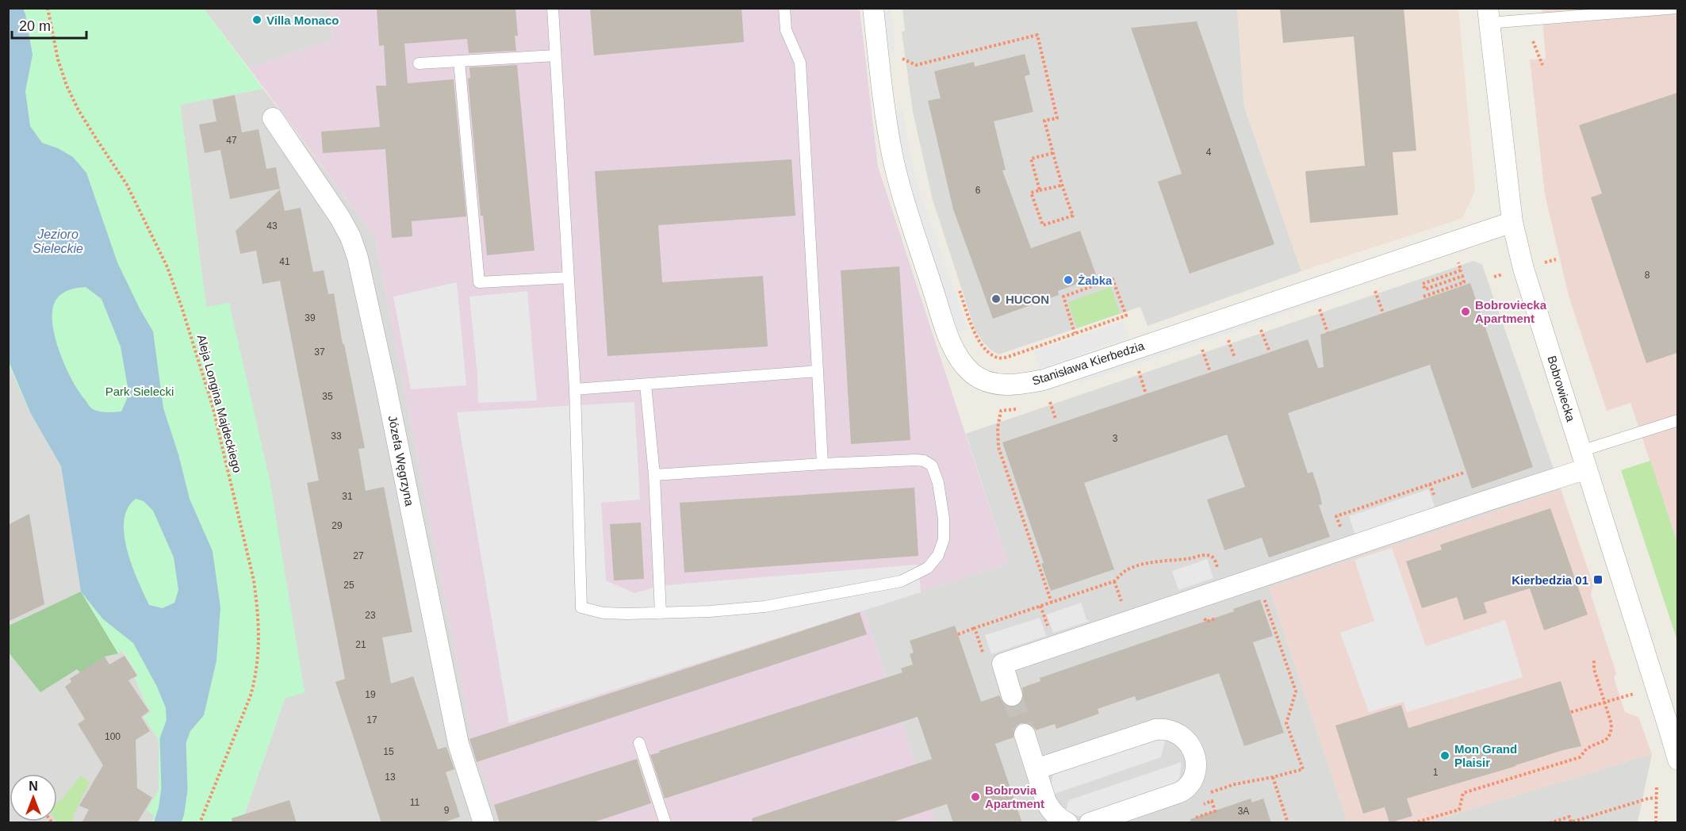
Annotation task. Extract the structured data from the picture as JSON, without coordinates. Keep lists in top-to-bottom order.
{
  "streets": {
    "street": ["Stanisława Kierbedzia", "Bobrowiecka", "Józefa Węgrzyna"],
    "path": ["Aleja Longina Majdeckiego"]
  },
  "crossings": [
    ["Stanisława Kierbedzia", "Bobrowiecka"]
  ],
  "water": ["Jezioro Sieleckie"],
  "parks": ["Park Sielecki"],
  "places": {
    "other": [
      "Villa Monaco",
      "Żabka",
      "HUCON",
      "Bobroviecka Apartment",
      "Mon Grand Plaisir",
      "Bobrovia Apartment"
    ],
    "transit": ["Kierbedzia 01"]
  },
  "house_numbers": [
    "47",
    "4",
    "6",
    "43",
    "41",
    "8",
    "39",
    "37",
    "35",
    "33",
    "3",
    "31",
    "29",
    "27",
    "25",
    "23",
    "21",
    "19",
    "17",
    "100",
    "15",
    "1",
    "13",
    "11",
    "9",
    "3A"
  ],
  "scale_bar": "20 m",
  "north": "top"
}
